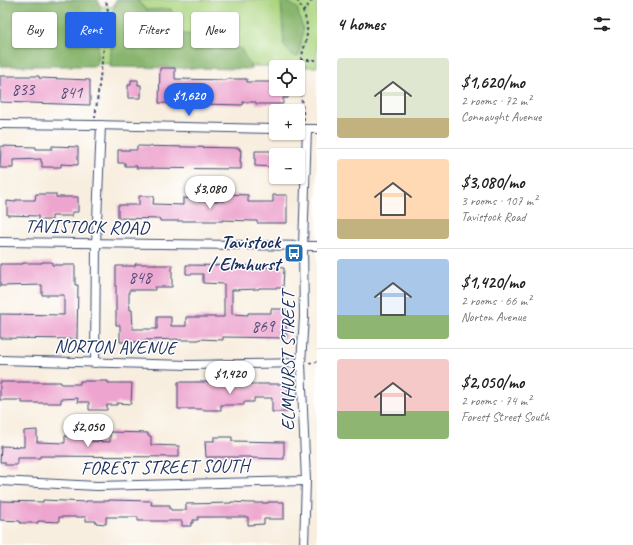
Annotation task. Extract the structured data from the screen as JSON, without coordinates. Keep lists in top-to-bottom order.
{
  "streets": {
    "street": [
      "TAVISTOCK ROAD",
      "NORTON AVENUE",
      "ELMHURST STREET",
      "FOREST STREET SOUTH"
    ]
  },
  "crossings": [
    ["TAVISTOCK ROAD", "ELMHURST STREET"],
    ["NORTON AVENUE", "ELMHURST STREET"],
    ["ELMHURST STREET", "FOREST STREET SOUTH"]
  ],
  "places": {
    "bus stop": ["Tavistock / Elmhurst"]
  },
  "house_numbers": [
    "833",
    "841",
    "848",
    "869"
  ],
  "page": {
    "heading": "4 homes",
    "chip": [
      "Buy",
      "Rent",
      "Filters",
      "New"
    ],
    "list": [
      {
        "name": "$1,620/mo",
        "note": "2 rooms · 72 m² · Connaught Avenue"
      },
      {
        "name": "$3,080/mo",
        "note": "3 rooms · 107 m² · Tavistock Road"
      },
      {
        "name": "$1,420/mo",
        "note": "2 rooms · 66 m² · Norton Avenue"
      },
      {
        "name": "$2,050/mo",
        "note": "2 rooms · 74 m² · Forest Street South"
      }
    ],
    "map_buttons": ["+", "−"],
    "price": [
      "$1,620",
      "$3,080",
      "$1,420",
      "$2,050"
    ]
  }
}
